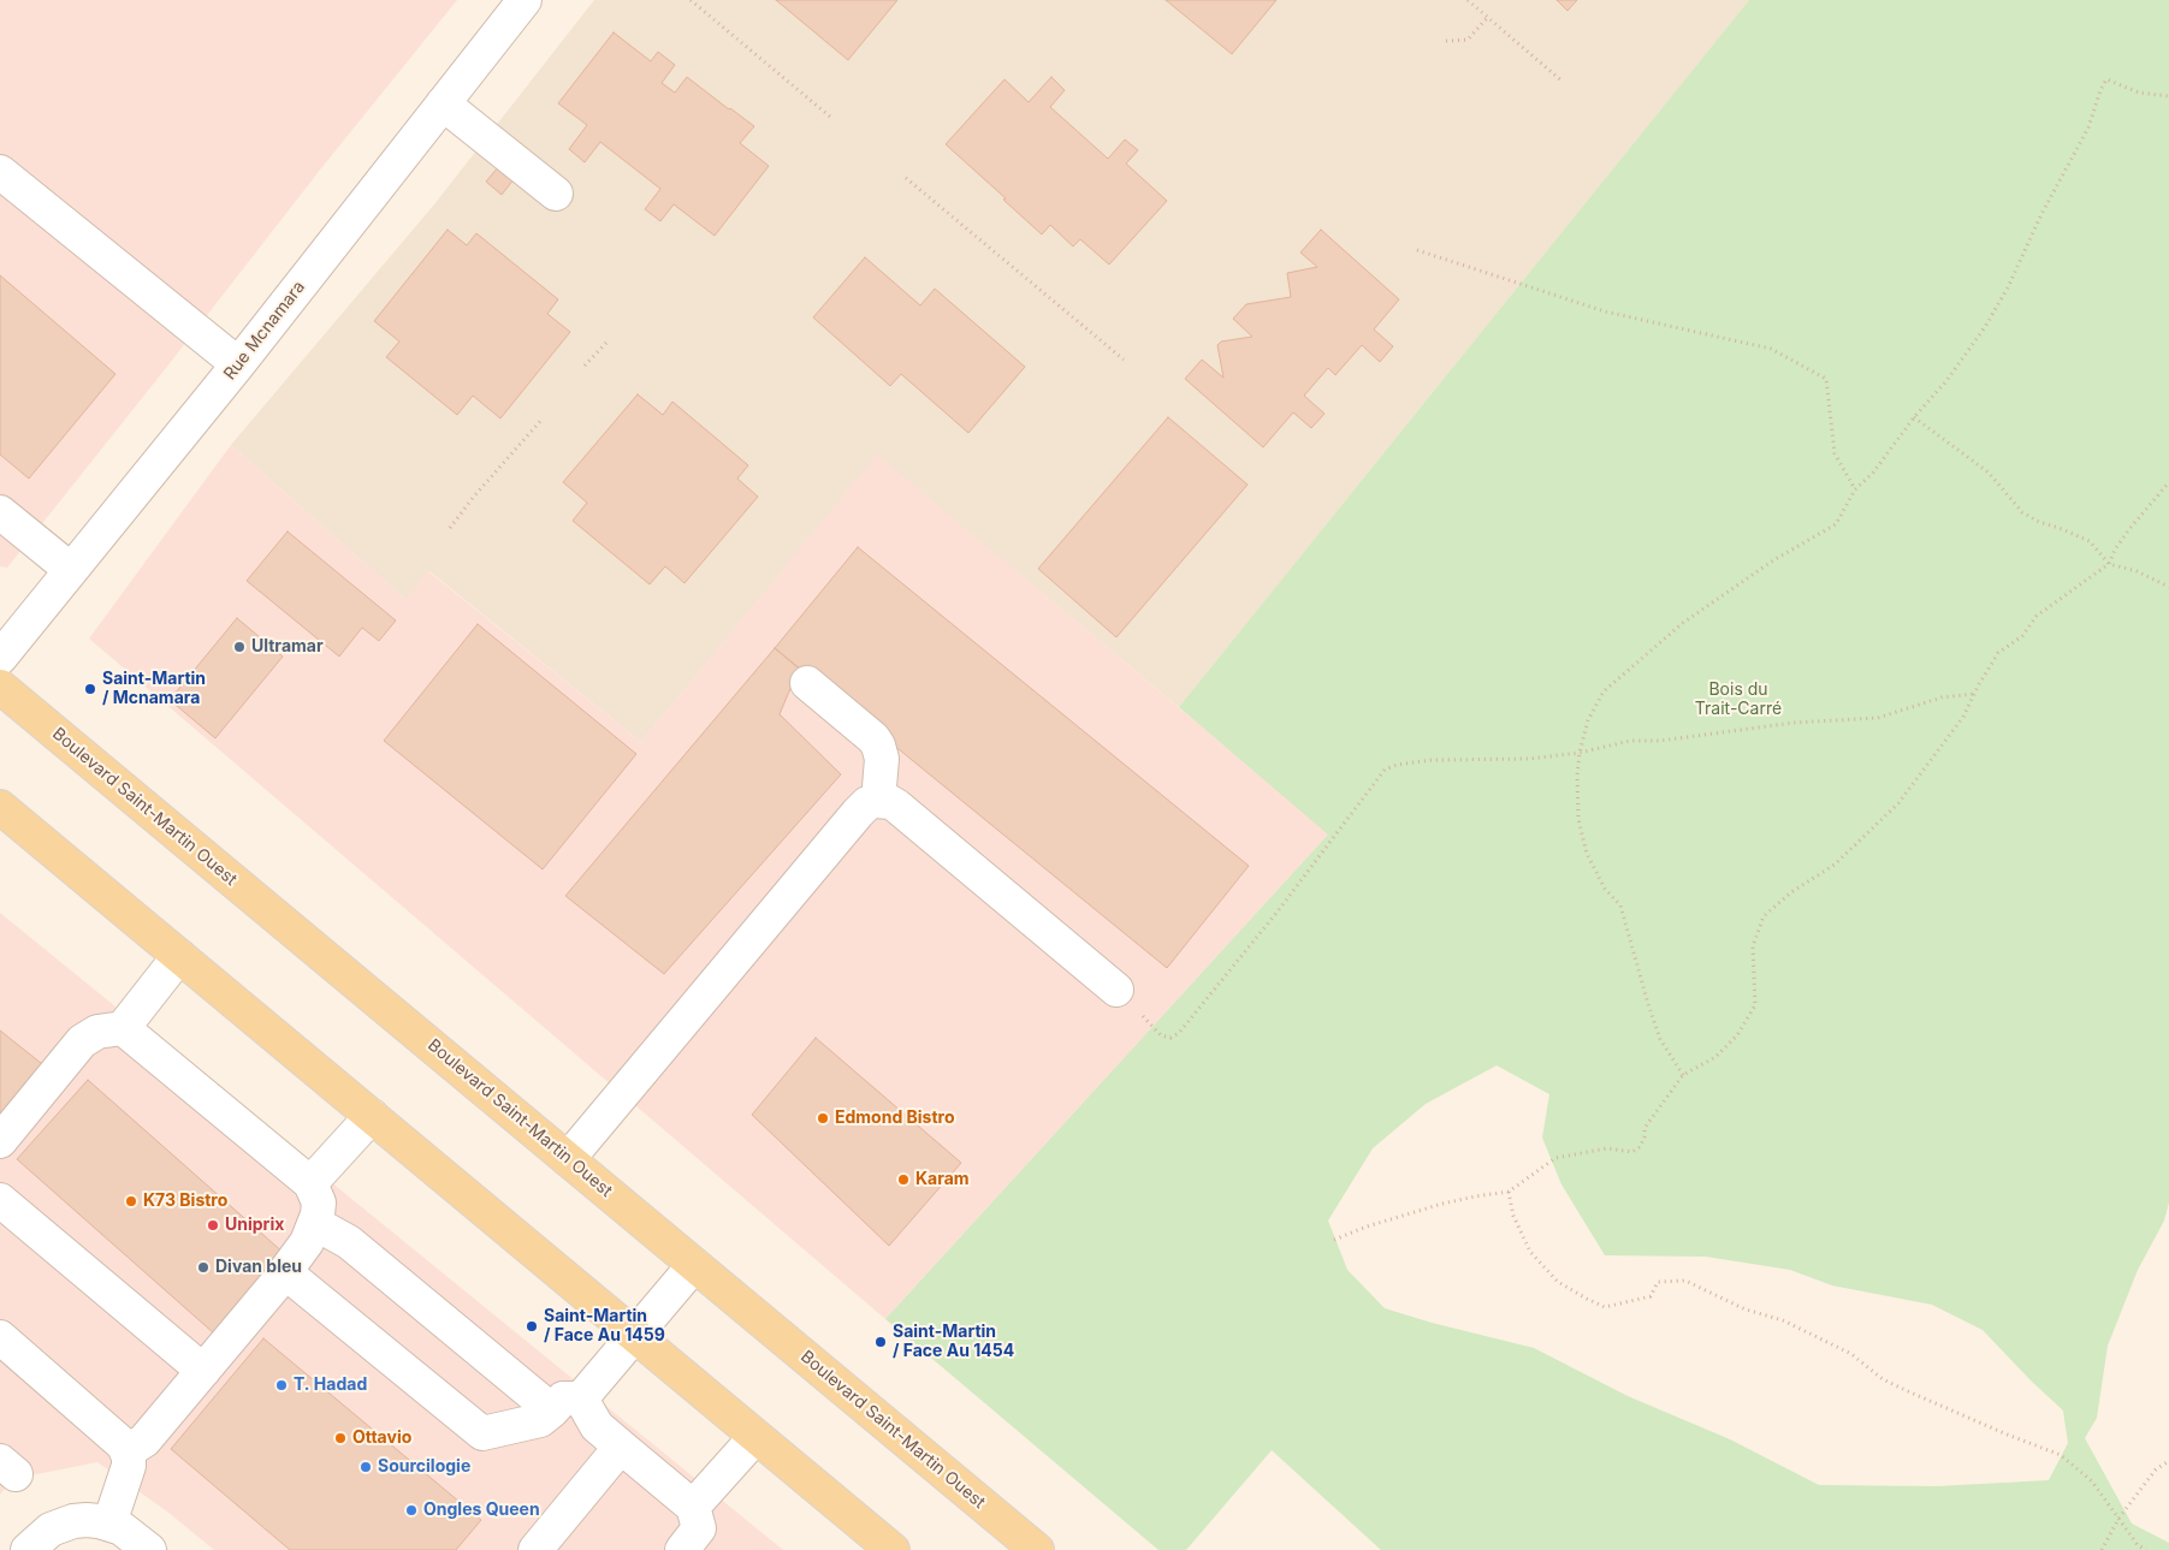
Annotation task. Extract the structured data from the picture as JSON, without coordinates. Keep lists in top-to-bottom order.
{
  "streets": {
    "main road": ["Boulevard Saint-Martin Ouest"],
    "street": ["Rue Mcnamara"]
  },
  "parks": ["Bois du Trait-Carré"],
  "places": [
    "Ultramar",
    "Saint-Martin / Mcnamara",
    "Edmond Bistro",
    "Karam",
    "K73 Bistro",
    "Uniprix",
    "Divan bleu",
    "Saint-Martin / Face Au 1459",
    "Saint-Martin / Face Au 1454",
    "T. Hadad",
    "Ottavio",
    "Sourcilogie",
    "Ongles Queen"
  ]
}
